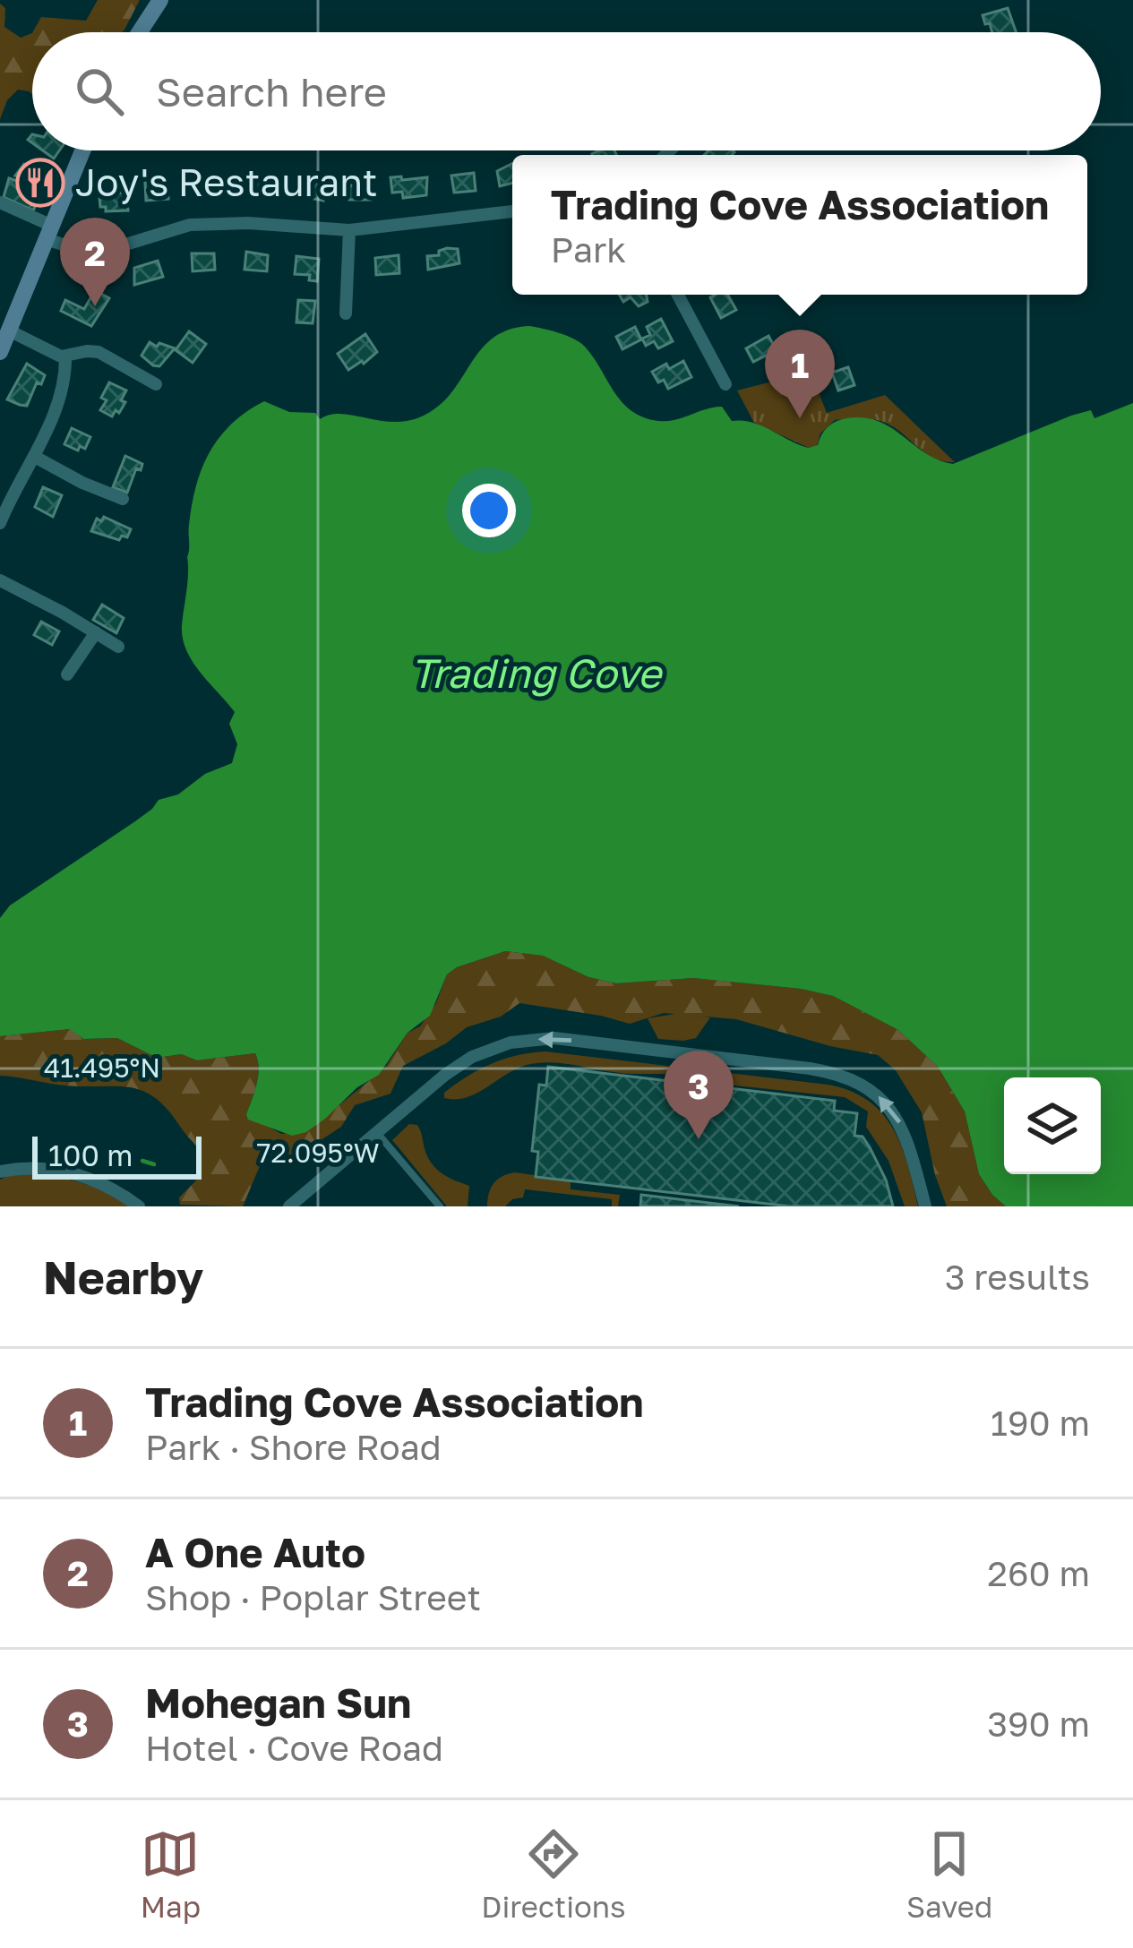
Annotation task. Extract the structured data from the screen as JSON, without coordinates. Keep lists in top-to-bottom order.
{
  "water": ["Trading Cove"],
  "places": {
    "restaurant": ["Joy's Restaurant"]
  },
  "scale_bar": "100 m",
  "page": {
    "search": "Search here",
    "popup": ["Trading Cove Association", "Park"],
    "pins": ["2", "1", "3"],
    "scale": "100 m",
    "heading": ["Nearby", "3 results"],
    "list": [
      {
        "mark": "1",
        "name": "Trading Cove Association",
        "note": "Park · Shore Road",
        "value": "190 m"
      },
      {
        "mark": "2",
        "name": "A One Auto",
        "note": "Shop · Poplar Street",
        "value": "260 m"
      },
      {
        "mark": "3",
        "name": "Mohegan Sun",
        "note": "Hotel · Cove Road",
        "value": "390 m"
      }
    ],
    "nav": ["Map", "Directions", "Saved"]
  },
  "coordinates": ["41.495°N", "72.095°W"]
}
